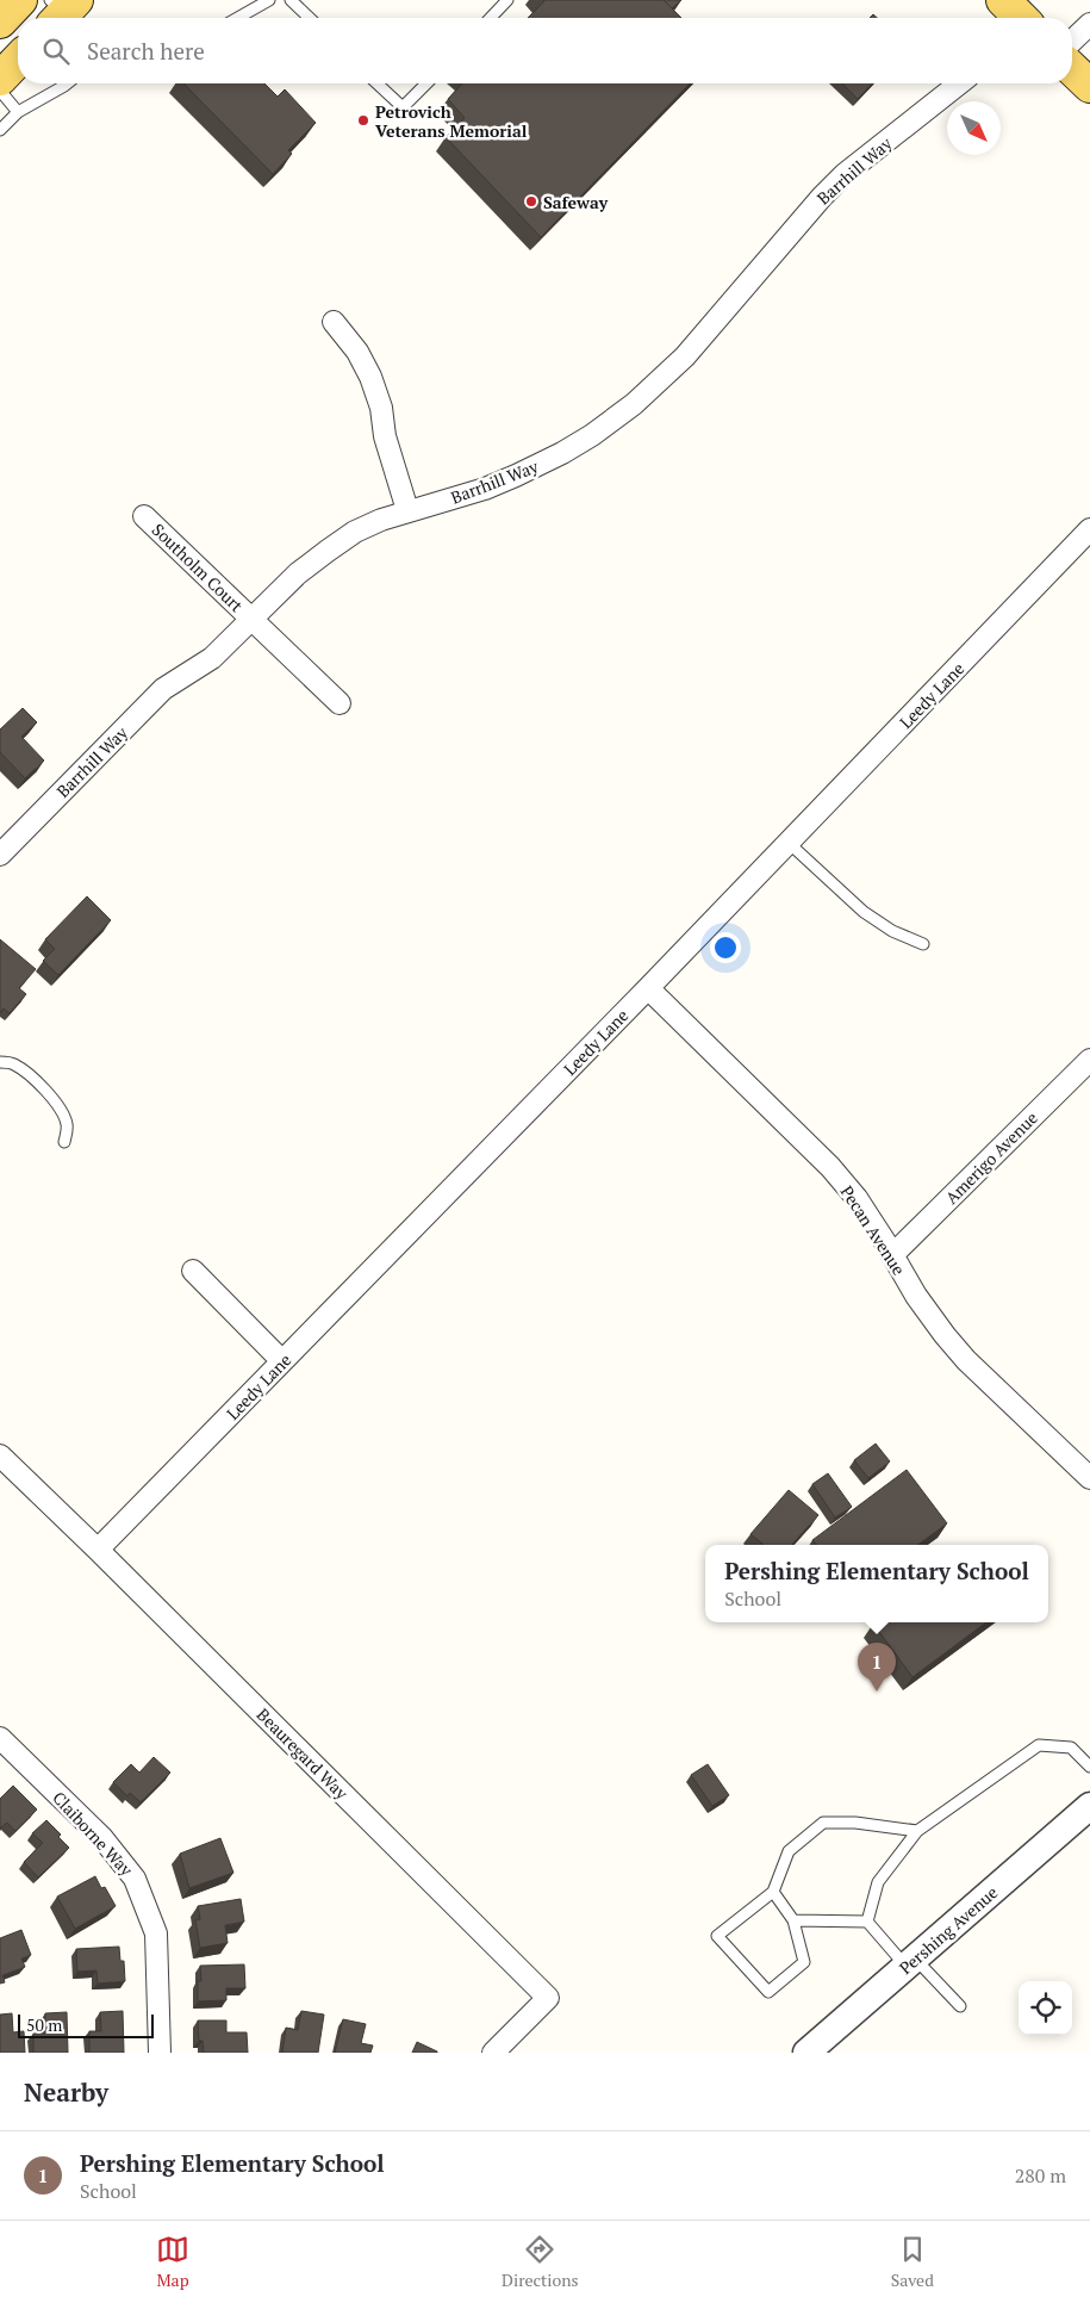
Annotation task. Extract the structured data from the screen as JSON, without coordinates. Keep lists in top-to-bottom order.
{
  "streets": {
    "street": [
      "Barrhill Way",
      "Southolm Court",
      "Leedy Lane",
      "Amerigo Avenue",
      "Pecan Avenue",
      "Beauregard Way",
      "Claiborne Way",
      "Pershing Avenue"
    ]
  },
  "crossings": [
    ["Barrhill Way", "Southolm Court"],
    ["Leedy Lane", "Pecan Avenue"],
    ["Leedy Lane", "Beauregard Way"],
    ["Amerigo Avenue", "Pecan Avenue"]
  ],
  "places": ["Petrovich Veterans Memorial", "Safeway"],
  "scale_bar": "50 m",
  "north": "bottom right",
  "page": {
    "search": "Search here",
    "popup": ["Pershing Elementary School", "School"],
    "pins": "1",
    "scale": "50 m",
    "heading": "Nearby",
    "list": [
      {
        "mark": "1",
        "name": "Pershing Elementary School",
        "note": "School",
        "value": "280 m"
      }
    ],
    "nav": ["Map", "Directions", "Saved"]
  }
}
